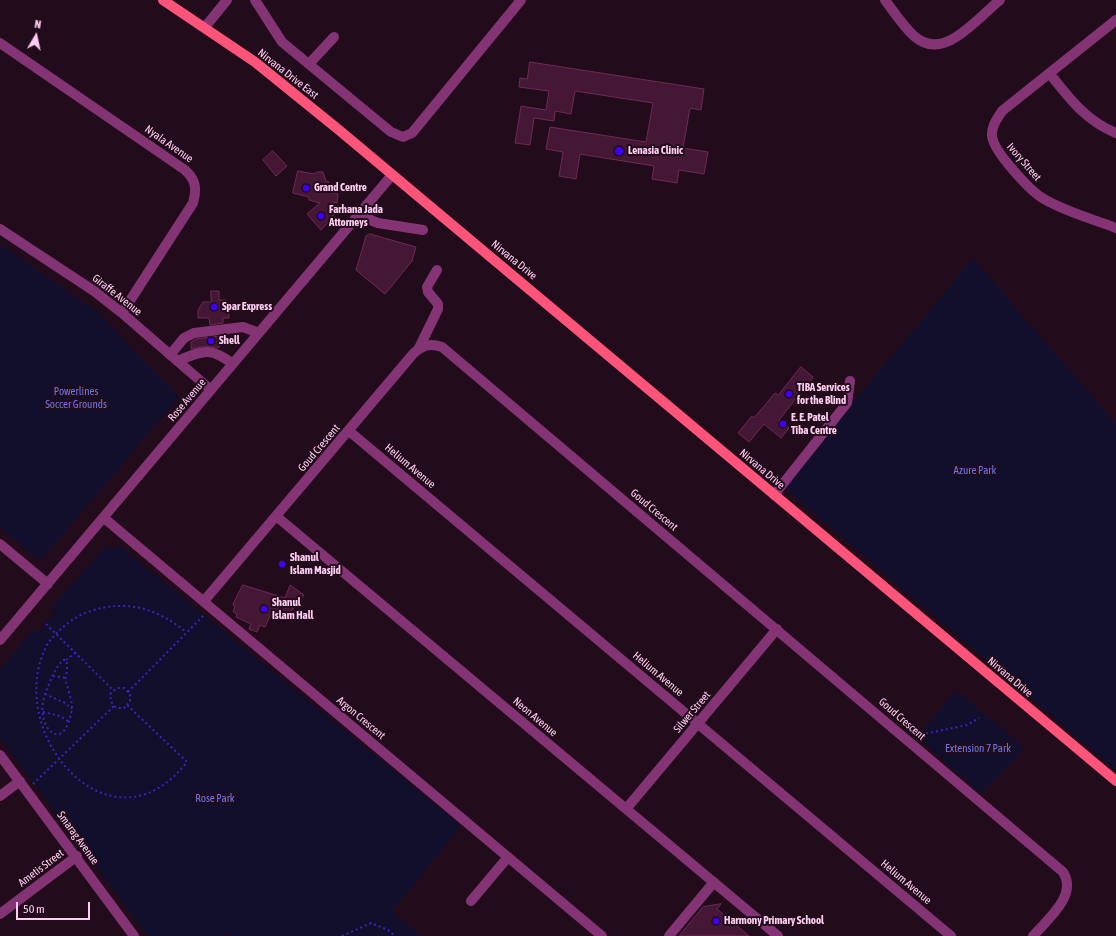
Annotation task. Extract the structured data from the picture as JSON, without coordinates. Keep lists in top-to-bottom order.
{
  "streets": {
    "main road": ["Nirvana Drive East", "Nirvana Drive"],
    "street": [
      "Nyala Avenue",
      "Ivory Street",
      "Giraffe Avenue",
      "Rose Avenue",
      "Goud Crescent",
      "Helium Avenue",
      "Silwer Street",
      "Neon Avenue",
      "Argon Crescent",
      "Smarag Avenue",
      "Ametis Street"
    ]
  },
  "crossings": [
    ["Nirvana Drive East", "Nirvana Drive"],
    ["Nirvana Drive East", "Rose Avenue"],
    ["Nyala Avenue", "Giraffe Avenue"],
    ["Nirvana Drive", "Rose Avenue"],
    ["Giraffe Avenue", "Rose Avenue"],
    ["Rose Avenue", "Argon Crescent"],
    ["Goud Crescent", "Helium Avenue"],
    ["Goud Crescent", "Silwer Street"],
    ["Goud Crescent", "Neon Avenue"],
    ["Goud Crescent", "Argon Crescent"],
    ["Helium Avenue", "Silwer Street"],
    ["Silwer Street", "Neon Avenue"],
    ["Smarag Avenue", "Ametis Street"]
  ],
  "parks": [
    "Powerlines Soccer Grounds",
    "Azure Park",
    "Extension 7 Park",
    "Rose Park"
  ],
  "places": [
    "Lenasia Clinic",
    "Grand Centre",
    "Farhana Jada Attorneys",
    "Spar Express",
    "Shell",
    "TIBA Services for the Blind",
    "E. E. Patel Tiba Centre",
    "Shanul Islam Masjid",
    "Shanul Islam Hall",
    "Harmony Primary School"
  ],
  "scale_bar": "50 m",
  "north": "top"
}
